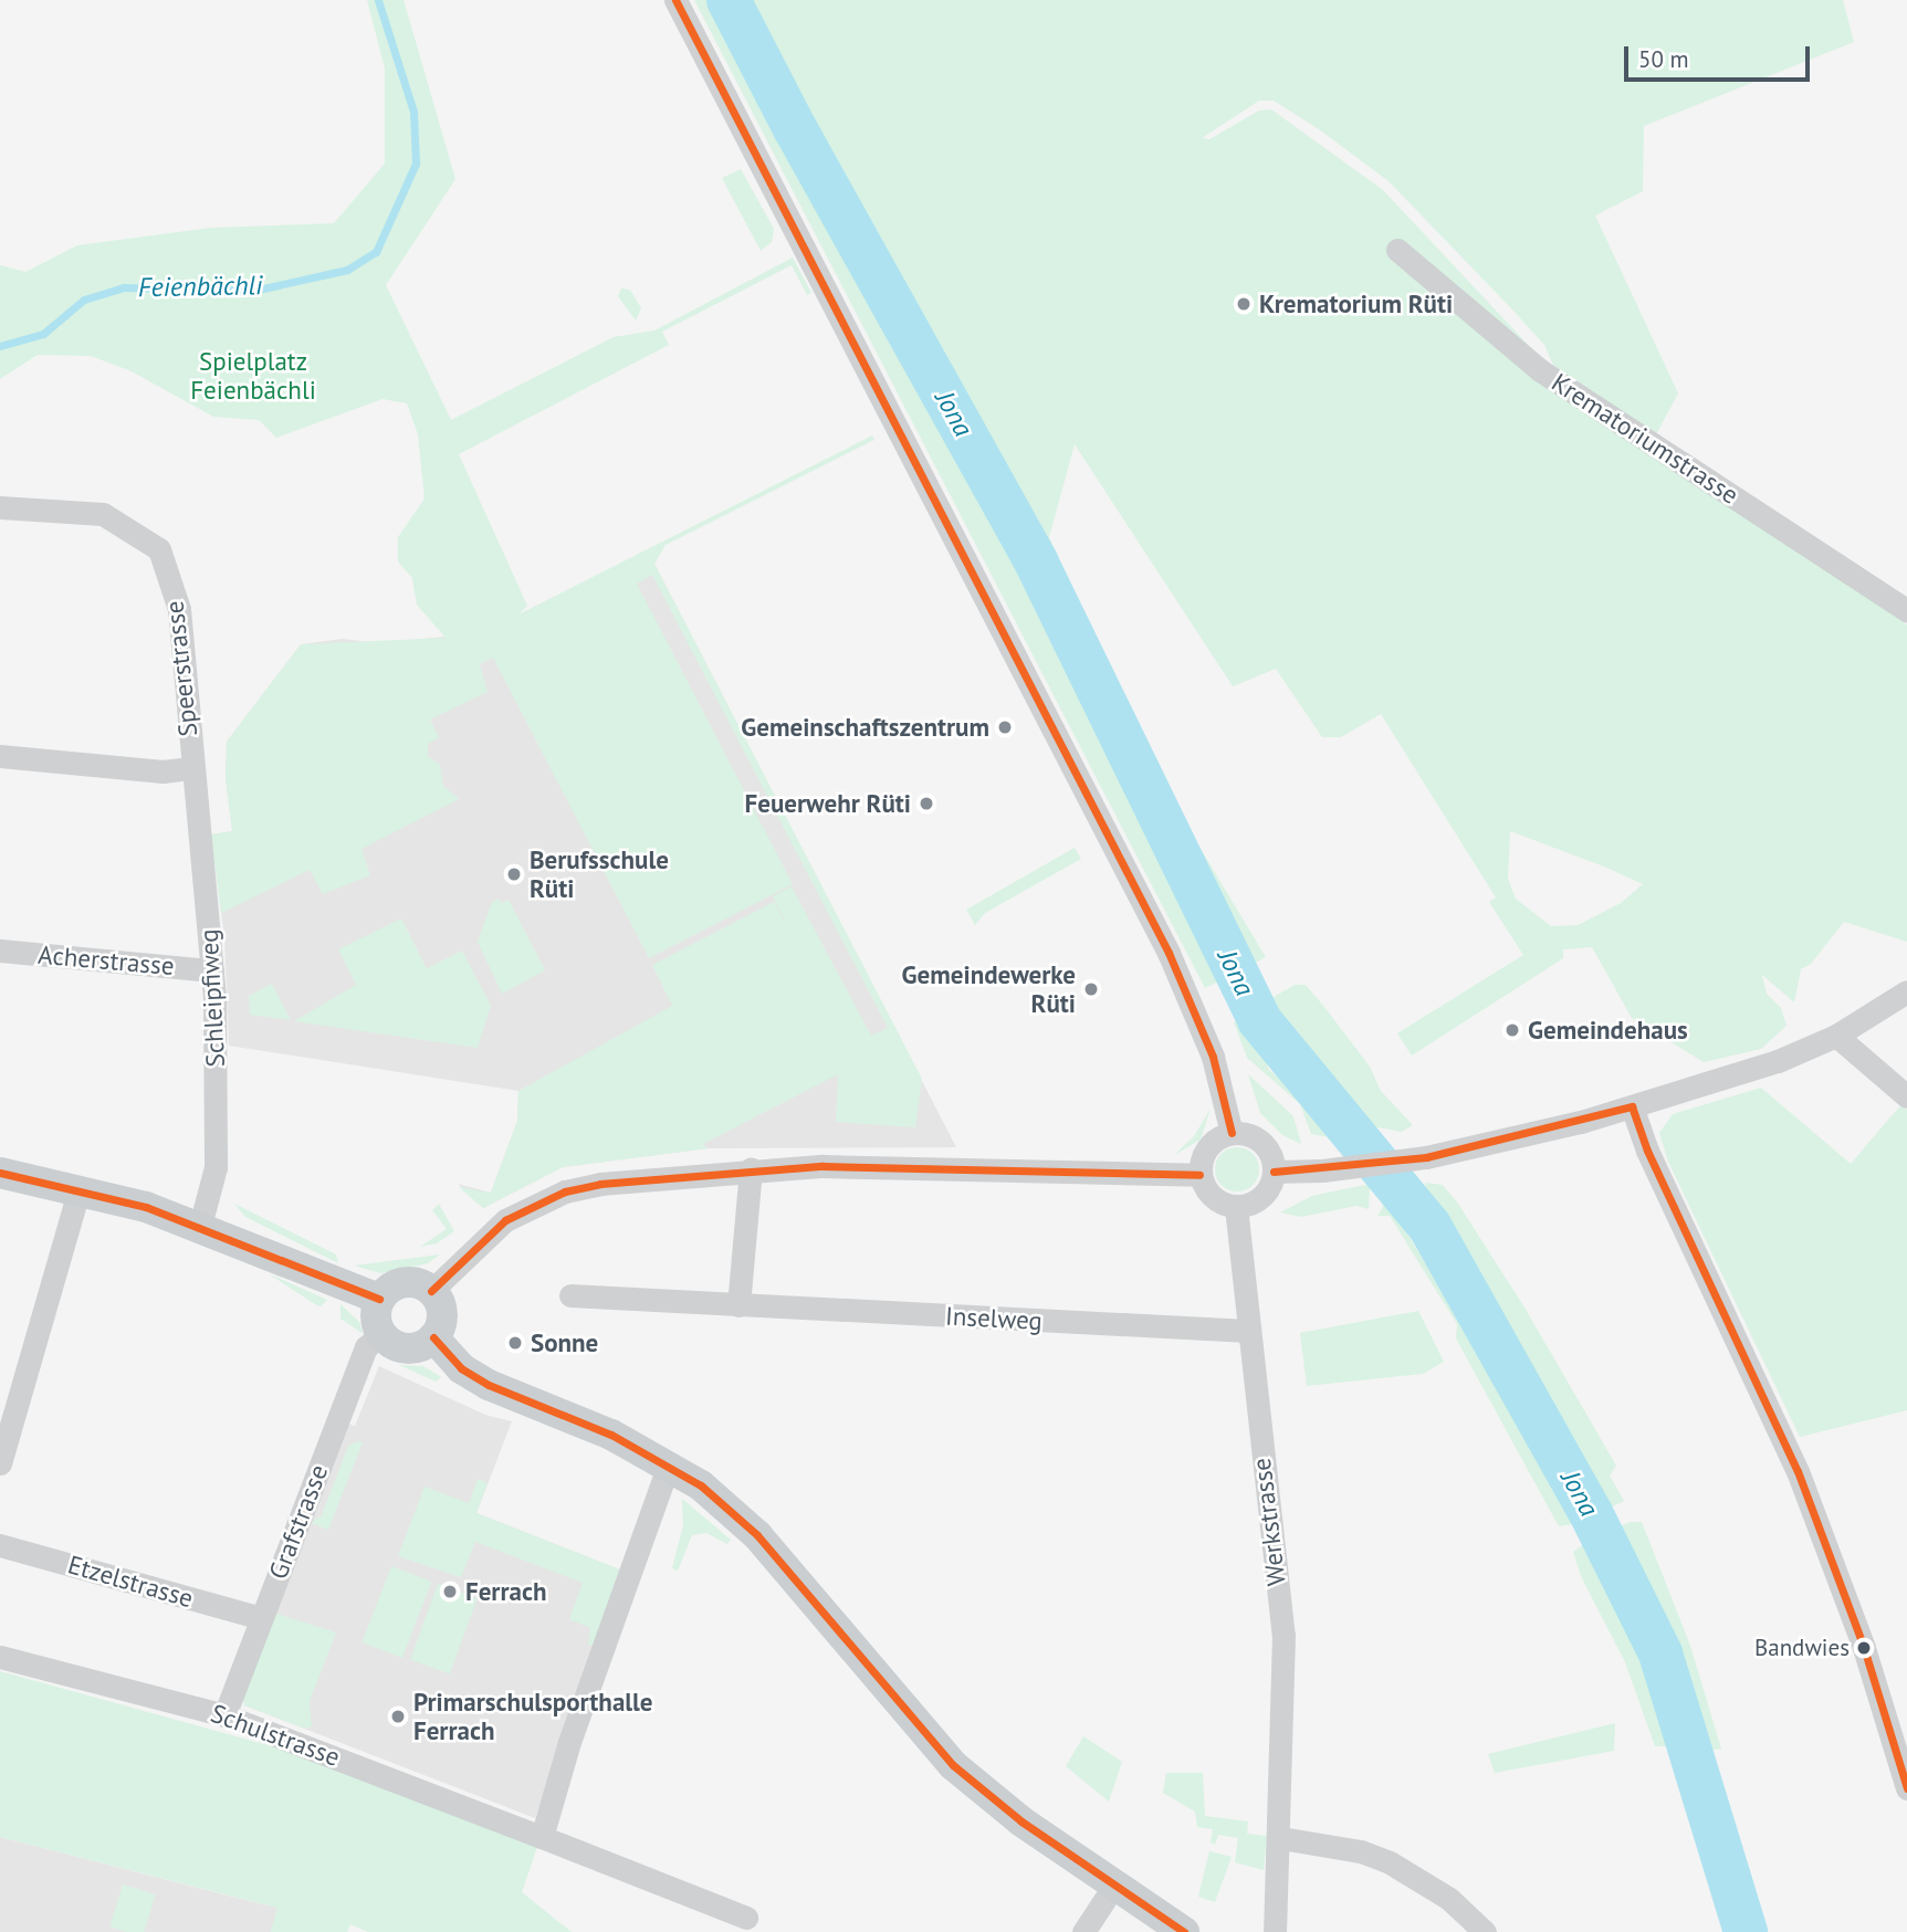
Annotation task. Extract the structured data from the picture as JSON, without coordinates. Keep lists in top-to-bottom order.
{
  "streets": {
    "street": [
      "Krematoriumstrasse",
      "Speerstrasse",
      "Acherstrasse",
      "Schleipfiweg",
      "Inselweg",
      "Grafstrasse",
      "Werkstrasse",
      "Etzelstrasse",
      "Schulstrasse"
    ]
  },
  "crossings": [
    ["Speerstrasse", "Schleipfiweg"],
    ["Acherstrasse", "Schleipfiweg"],
    ["Inselweg", "Werkstrasse"],
    ["Grafstrasse", "Etzelstrasse"],
    ["Grafstrasse", "Schulstrasse"]
  ],
  "water": ["Feienbächli", "Jona"],
  "parks": ["Spielplatz Feienbächli"],
  "places": [
    "Krematorium Rüti",
    "Gemeinschaftszentrum",
    "Feuerwehr Rüti",
    "Berufsschule Rüti",
    "Gemeindewerke Rüti",
    "Gemeindehaus",
    "Sonne",
    "Ferrach",
    "Bandwies",
    "Primarschulsporthalle Ferrach"
  ],
  "scale_bar": "50 m"
}
